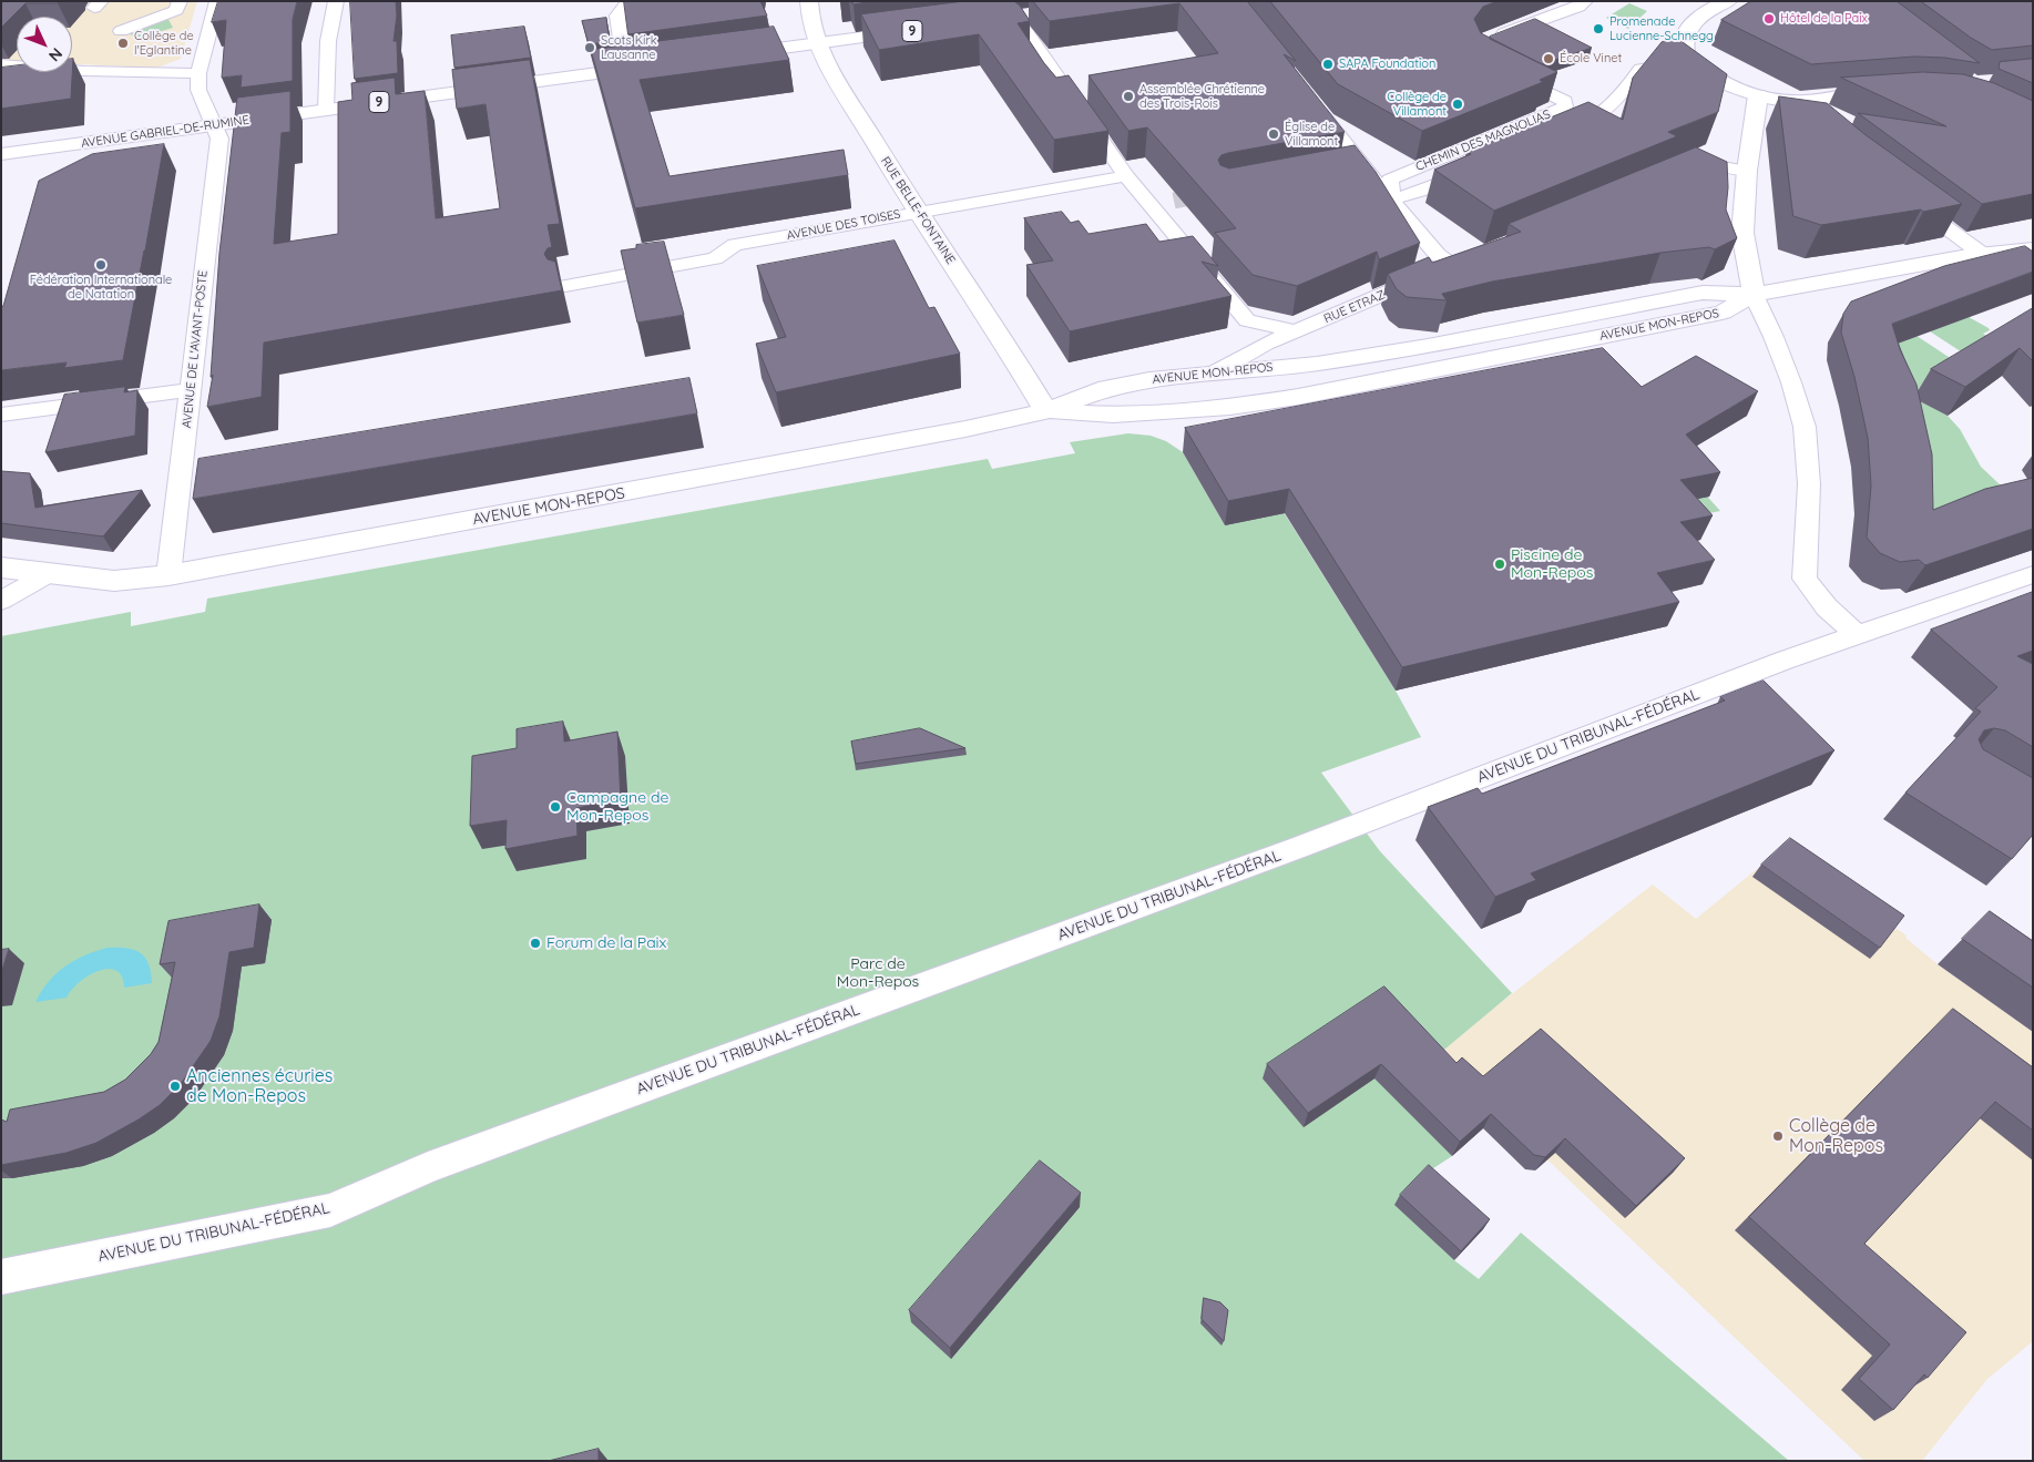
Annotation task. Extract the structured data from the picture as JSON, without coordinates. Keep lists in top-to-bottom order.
{
  "streets": {
    "main road": [
      "9",
      "AVENUE GABRIEL-DE-RUMINE",
      "RUE BELLE-FONTAINE",
      "AVENUE MON-REPOS"
    ],
    "street": [
      "CHEMIN DES MAGNOLIAS",
      "AVENUE DES TOISES",
      "RUE ETRAZ",
      "AVENUE DE L'AVANT-POSTE",
      "AVENUE DU TRIBUNAL-FÉDÉRAL"
    ]
  },
  "crossings": [
    ["9", "RUE BELLE-FONTAINE"],
    ["AVENUE GABRIEL-DE-RUMINE", "AVENUE DE L'AVANT-POSTE"],
    ["RUE BELLE-FONTAINE", "AVENUE DES TOISES"],
    ["RUE BELLE-FONTAINE", "AVENUE MON-REPOS"],
    ["RUE ETRAZ", "AVENUE MON-REPOS"],
    ["AVENUE MON-REPOS", "AVENUE DE L'AVANT-POSTE"]
  ],
  "parks": ["Parc de Mon-Repos"],
  "places": [
    "Hôtel de la Paix",
    "Promenade Lucienne-Schnegg",
    "Collège de l'Eglantine",
    "Scots Kirk Lausanne",
    "École Vinet",
    "SAPA Foundation",
    "Assemblée Chrétienne des Trois-Rois",
    "Collège de Villamont",
    "Église de Villamont",
    "Fédération Internationale de Natation",
    "Piscine de Mon-Repos",
    "Campagne de Mon-Repos",
    "Forum de la Paix",
    "Anciennes écuries de Mon-Repos",
    "Collège de Mon-Repos"
  ],
  "north": "bottom right"
}
